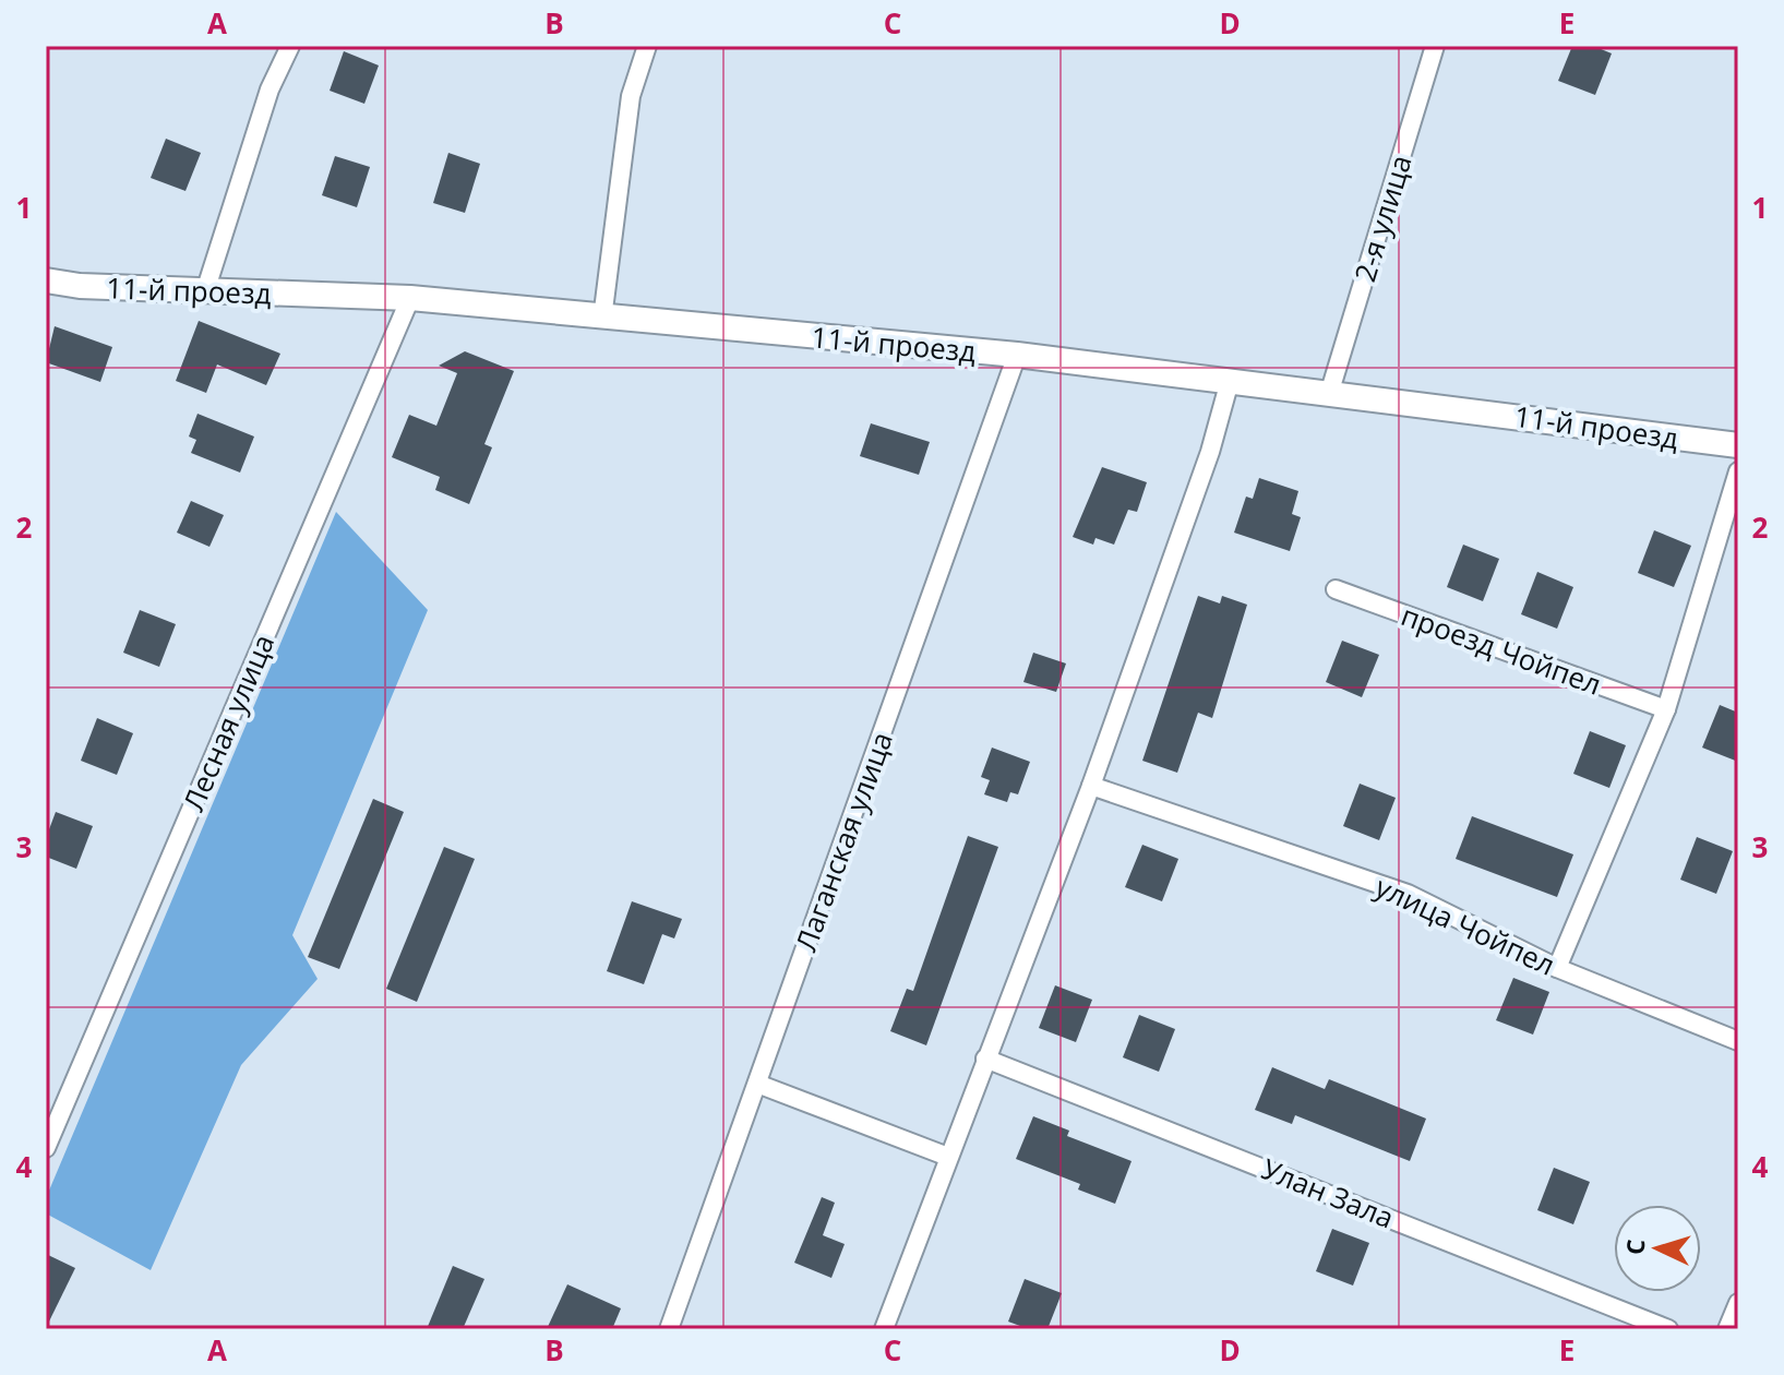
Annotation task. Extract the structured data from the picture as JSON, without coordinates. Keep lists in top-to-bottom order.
{
  "streets": {
    "street": [
      "2-я улица",
      "11-й проезд",
      "проезд Чойпел",
      "Лесная улица",
      "Лаганская улица",
      "улица Чойпел",
      "Улан Зала"
    ]
  },
  "crossings": [
    ["2-я улица", "11-й проезд"],
    ["11-й проезд", "Лесная улица"],
    ["11-й проезд", "Лаганская улица"]
  ],
  "north": "left",
  "grid": {
    "columns": [
      "A",
      "B",
      "C",
      "D",
      "E"
    ],
    "rows": [
      "1",
      "2",
      "3",
      "4"
    ]
  }
}
